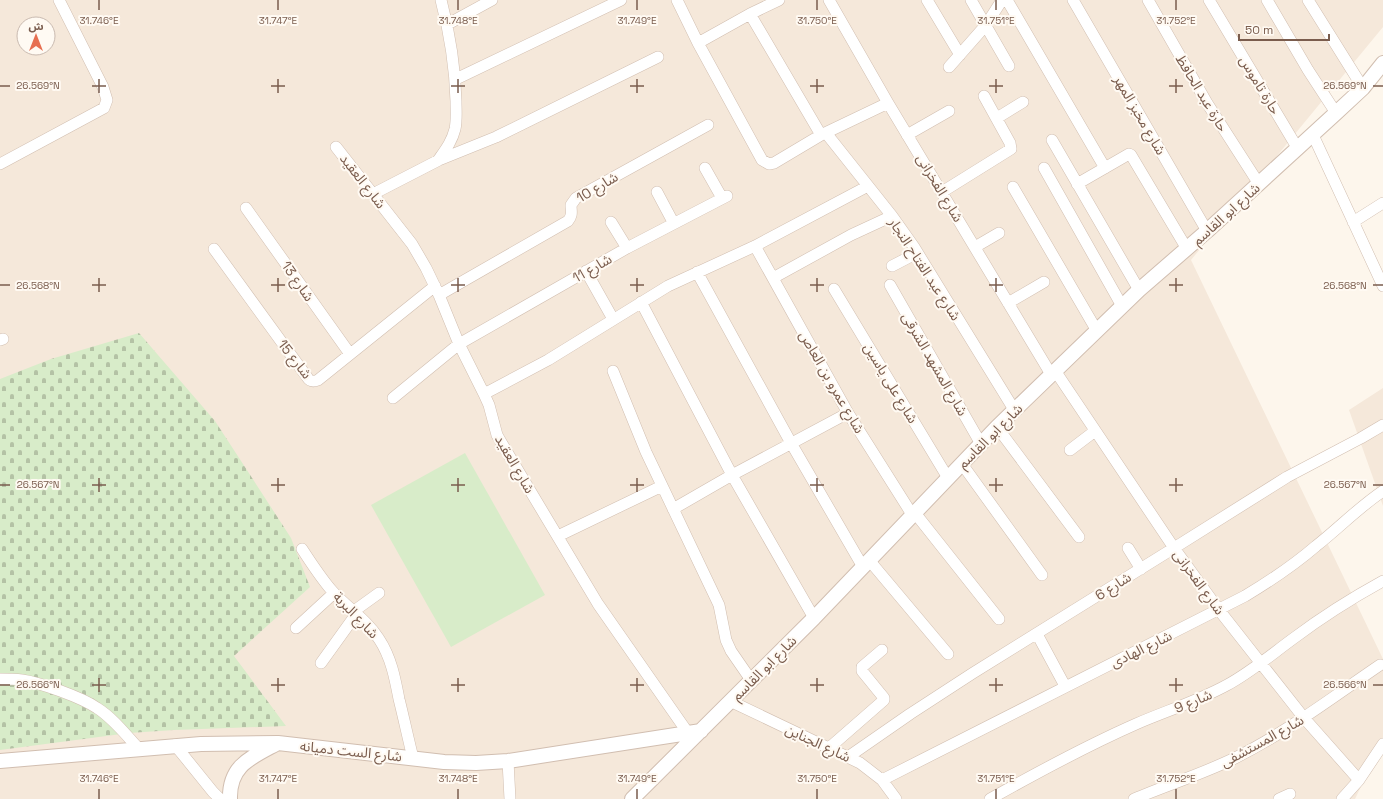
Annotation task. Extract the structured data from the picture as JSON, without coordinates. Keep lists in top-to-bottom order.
{
  "streets": {
    "street": [
      "حارة تاموس",
      "حارة عبد الحافظ",
      "شارع مخبز المهر",
      "شارع العقيد",
      "شارع 10",
      "شارع الفخرانى",
      "شارع ابو القاسم",
      "شارع 11",
      "شارع عبد الفتاح النجار",
      "شارع 13",
      "شارع 15",
      "شارع المشهد الشرقى",
      "شارع عمرو بن العاص",
      "شارع على ياسين",
      "شارع 6",
      "شارع البربة",
      "شارع الهادى",
      "شارع 9",
      "شارع المستشفى",
      "شارع الجناين",
      "شارع الست دميانه"
    ]
  },
  "crossings": [
    ["حارة تاموس", "شارع ابو القاسم"],
    ["حارة عبد الحافظ", "شارع ابو القاسم"],
    ["شارع مخبز المهر", "شارع ابو القاسم"],
    ["شارع العقيد", "شارع 10"],
    ["شارع العقيد", "شارع ابو القاسم"],
    ["شارع العقيد", "شارع 11"],
    ["شارع العقيد", "شارع 15"],
    ["شارع العقيد", "شارع الست دميانه"],
    ["شارع 10", "شارع 15"],
    ["شارع الفخرانى", "شارع ابو القاسم"],
    ["شارع الفخرانى", "شارع 6"],
    ["شارع الفخرانى", "شارع الهادى"],
    ["شارع الفخرانى", "شارع 9"],
    ["شارع الفخرانى", "شارع المستشفى"],
    ["شارع ابو القاسم", "شارع عبد الفتاح النجار"],
    ["شارع ابو القاسم", "شارع المشهد الشرقى"],
    ["شارع ابو القاسم", "شارع عمرو بن العاص"],
    ["شارع ابو القاسم", "شارع على ياسين"],
    ["شارع ابو القاسم", "شارع الجناين"],
    ["شارع ابو القاسم", "شارع الست دميانه"],
    ["شارع 13", "شارع 15"],
    ["شارع 6", "شارع الجناين"],
    ["شارع البربة", "شارع الست دميانه"],
    ["شارع الهادى", "شارع الجناين"]
  ],
  "scale_bar": "50 m",
  "north": "top",
  "coordinates": [
    "31.746°E",
    "31.747°E",
    "31.748°E",
    "31.749°E",
    "31.750°E",
    "31.751°E",
    "31.752°E",
    "26.569°N",
    "26.568°N",
    "26.567°N",
    "26.566°N"
  ]
}
